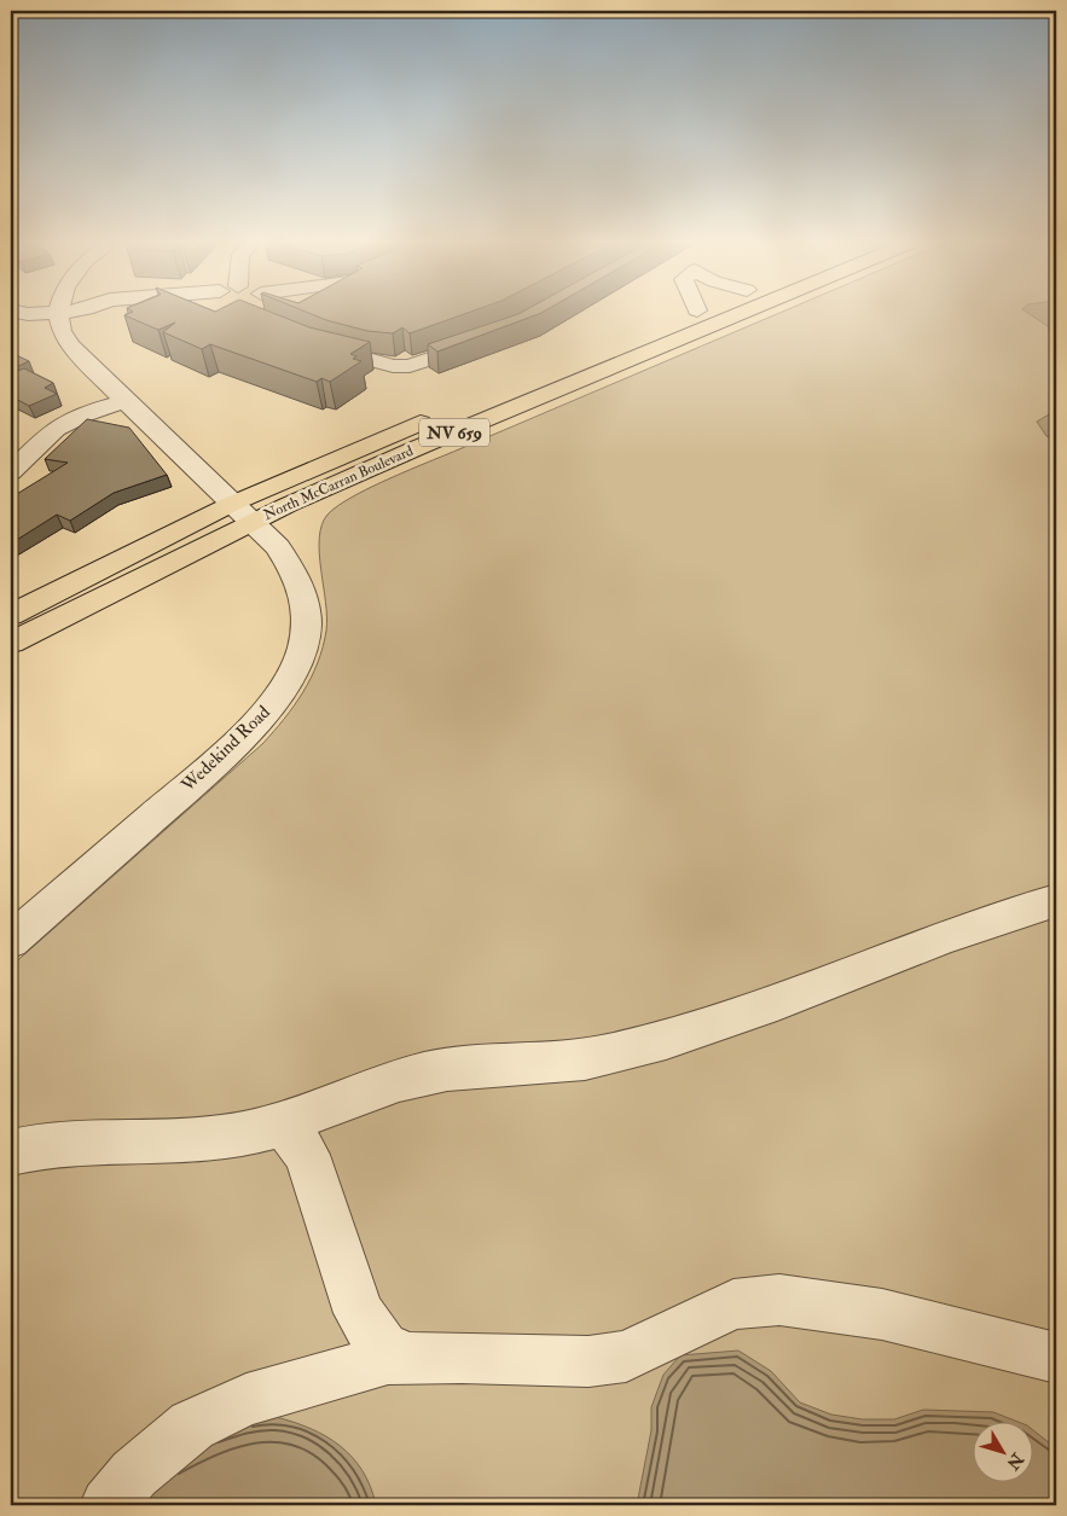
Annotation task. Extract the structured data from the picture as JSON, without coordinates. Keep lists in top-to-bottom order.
{
  "streets": {
    "main road": ["NV 659", "North McCarran Boulevard"],
    "street": ["Wedekind Road"]
  },
  "crossings": [
    ["North McCarran Boulevard", "Wedekind Road"]
  ],
  "north": "bottom right"
}
